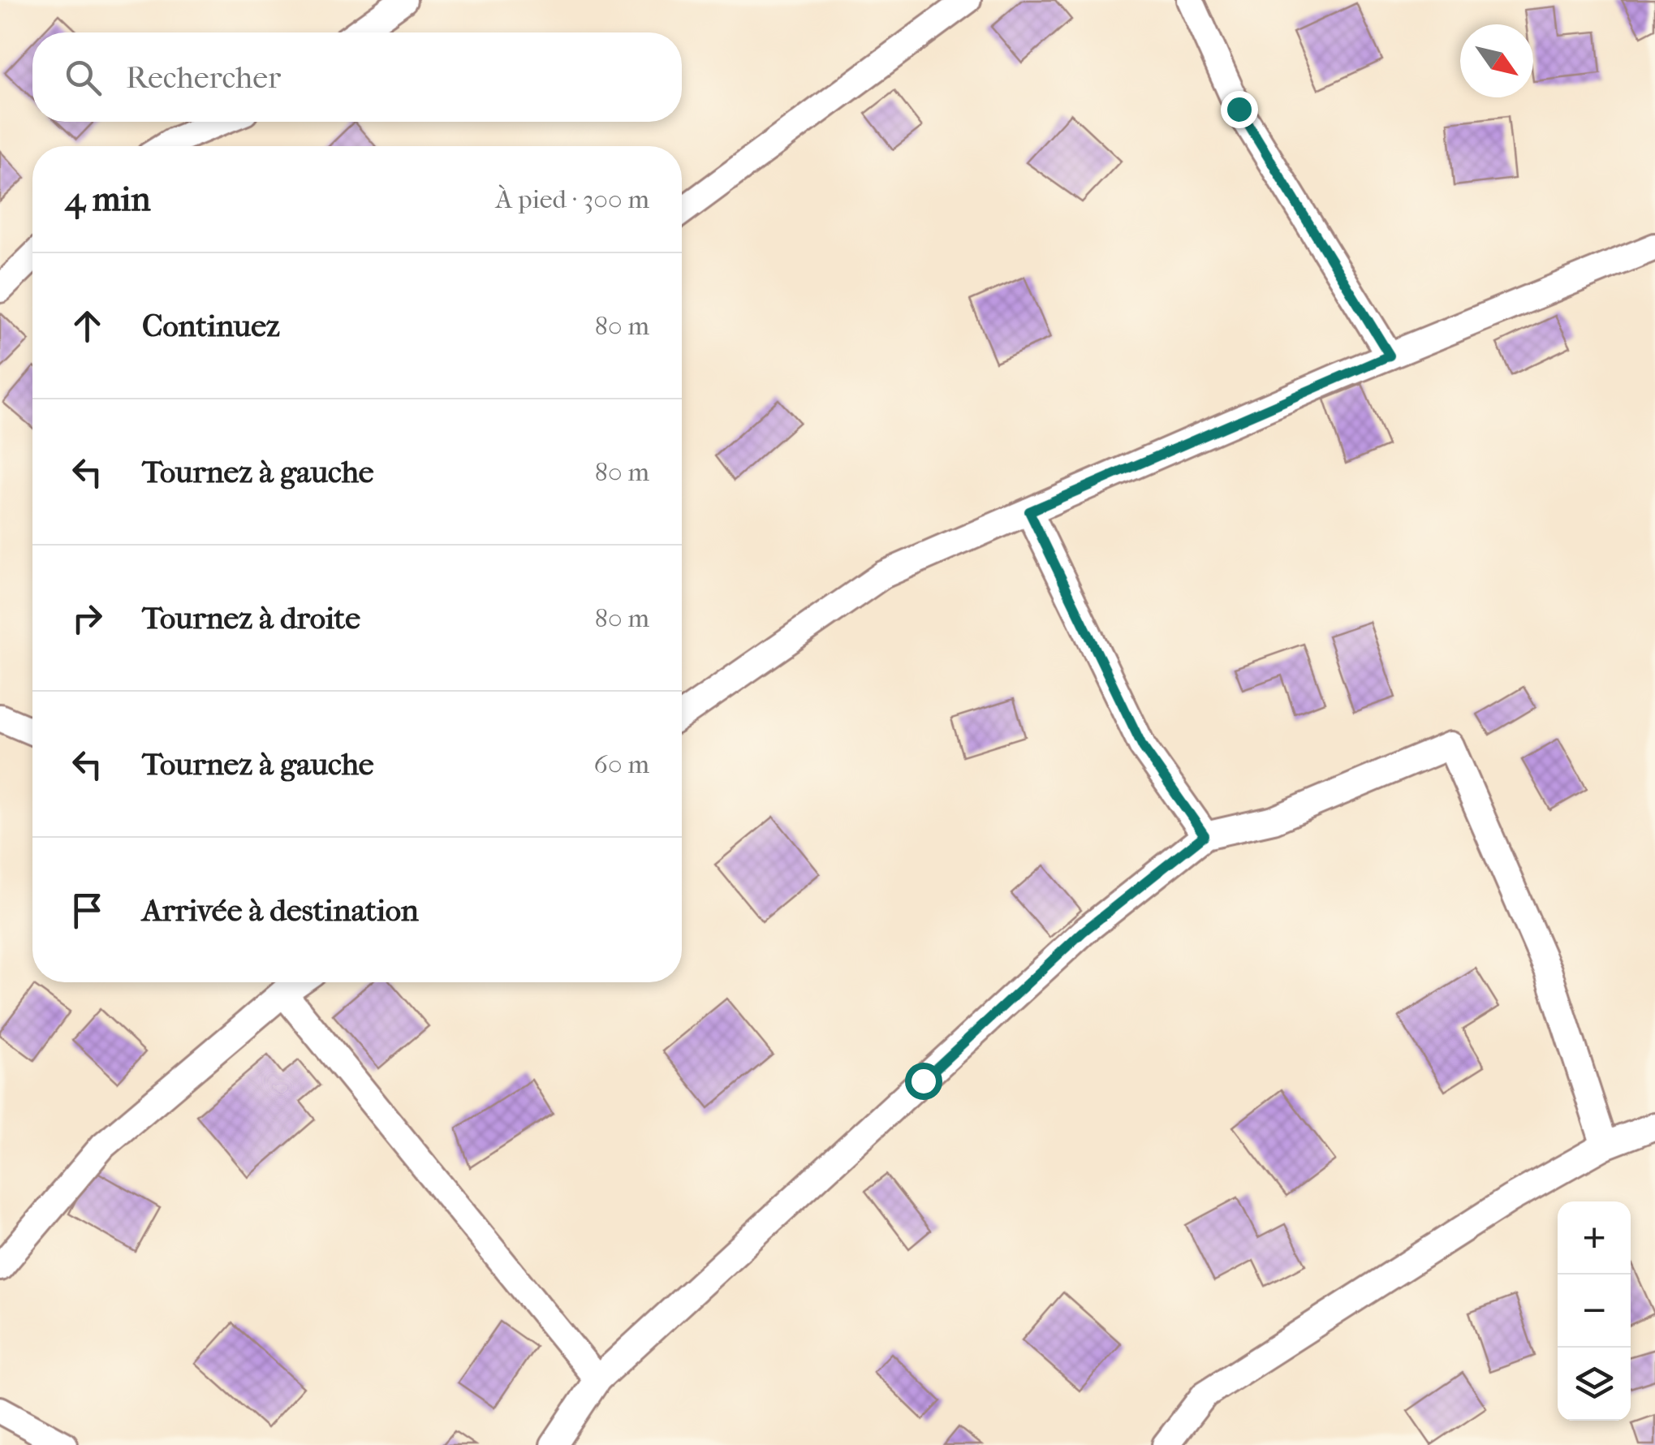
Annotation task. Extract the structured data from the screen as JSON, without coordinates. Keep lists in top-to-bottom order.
{
  "north": "bottom right",
  "page": {
    "search": "Rechercher",
    "heading": ["4 min", "À pied · 300 m"],
    "list": [
      ["Continuez", "80 m"],
      ["Tournez à gauche", "80 m"],
      ["Tournez à droite", "80 m"],
      ["Tournez à gauche", "60 m"],
      "Arrivée à destination"
    ],
    "map_buttons": ["+", "−"]
  }
}
